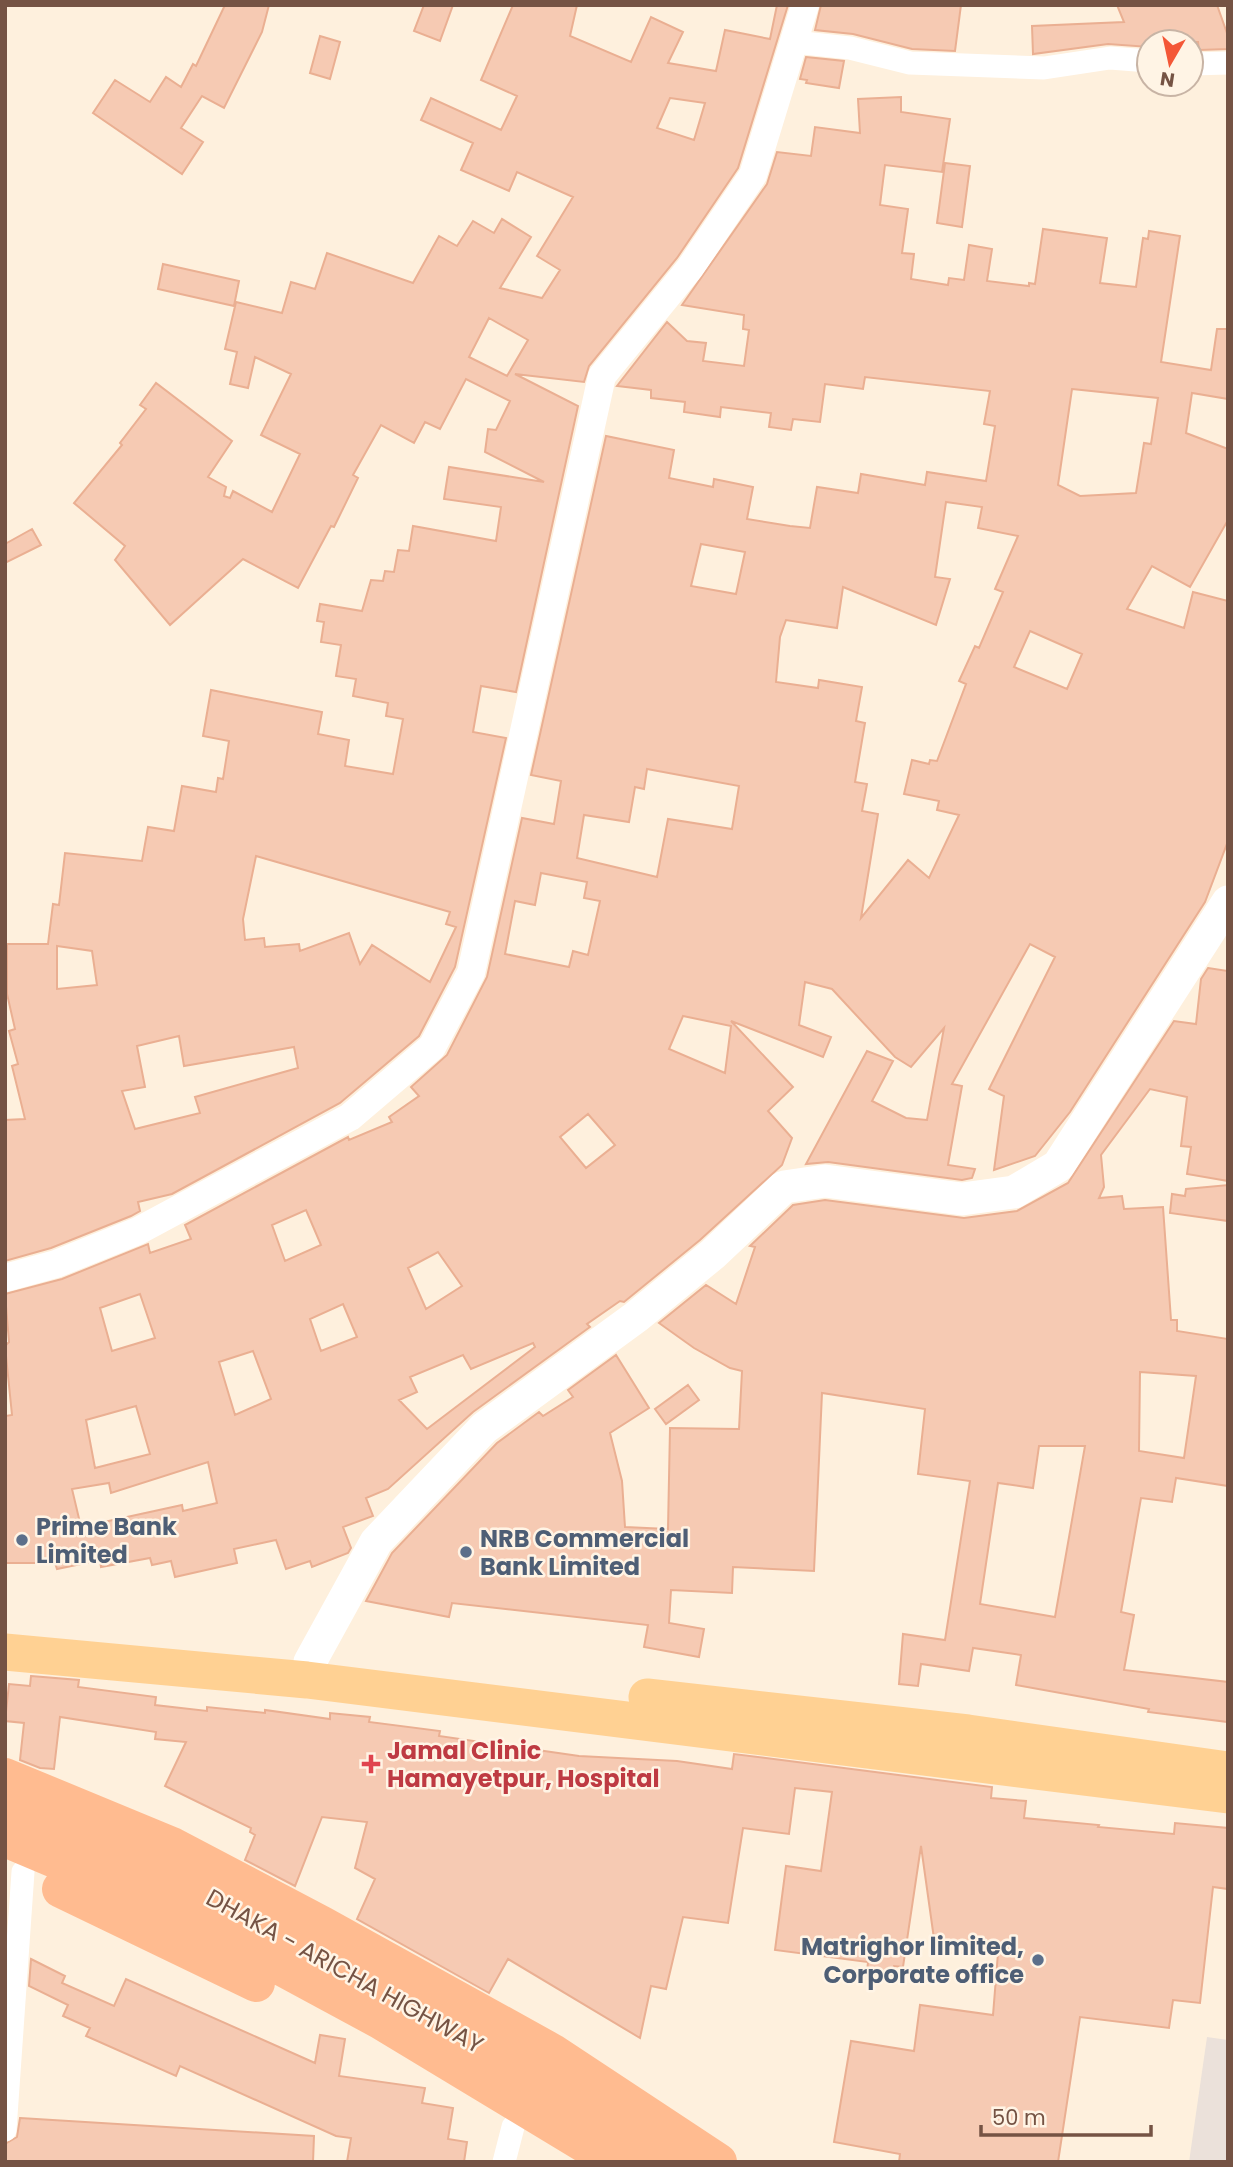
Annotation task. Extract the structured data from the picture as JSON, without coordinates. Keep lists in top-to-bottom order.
{
  "streets": {
    "highway": ["DHAKA - ARICHA HIGHWAY"]
  },
  "places": {
    "other": ["Prime Bank Limited", "NRB Commercial Bank Limited", "Matrighor limited, Corporate office"],
    "health": ["Jamal Clinic Hamayetpur, Hospital"]
  },
  "scale_bar": "50 m",
  "north": "bottom"
}
